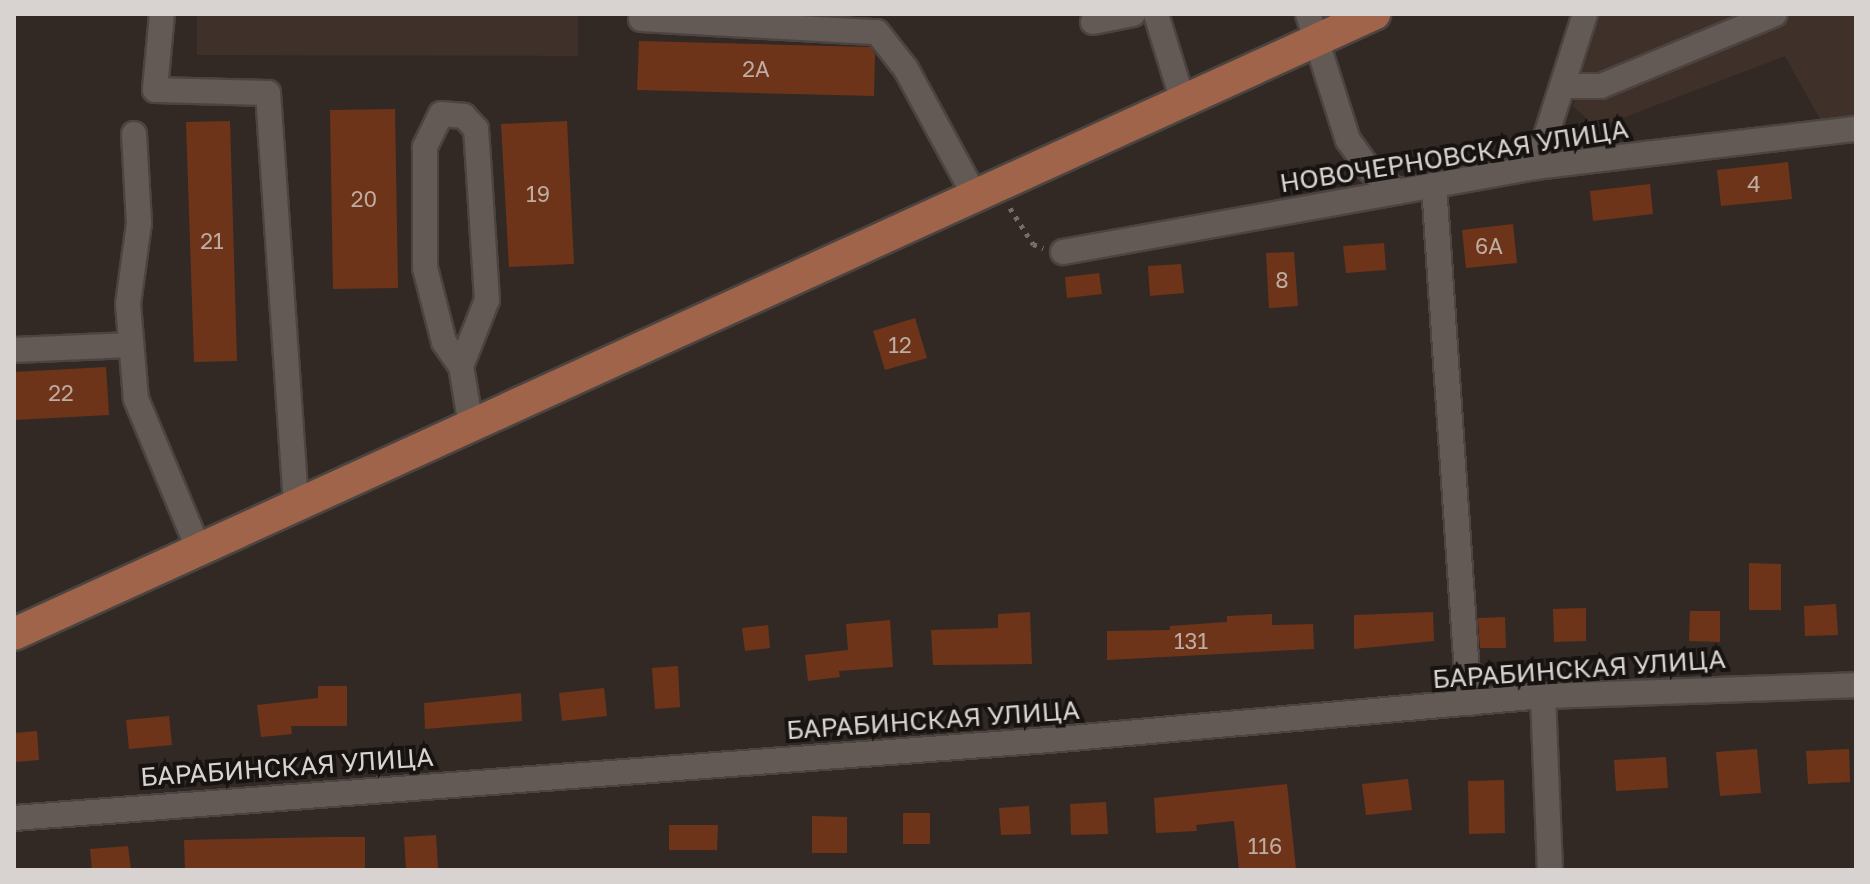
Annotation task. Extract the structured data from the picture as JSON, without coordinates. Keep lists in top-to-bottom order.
{
  "streets": {
    "street": ["НОВОЧЕРНОВСКАЯ УЛИЦА", "БАРАБИНСКАЯ УЛИЦА"]
  },
  "house_numbers": [
    "2А",
    "4",
    "19",
    "20",
    "21",
    "6А",
    "8",
    "12",
    "22",
    "131",
    "116"
  ]
}
